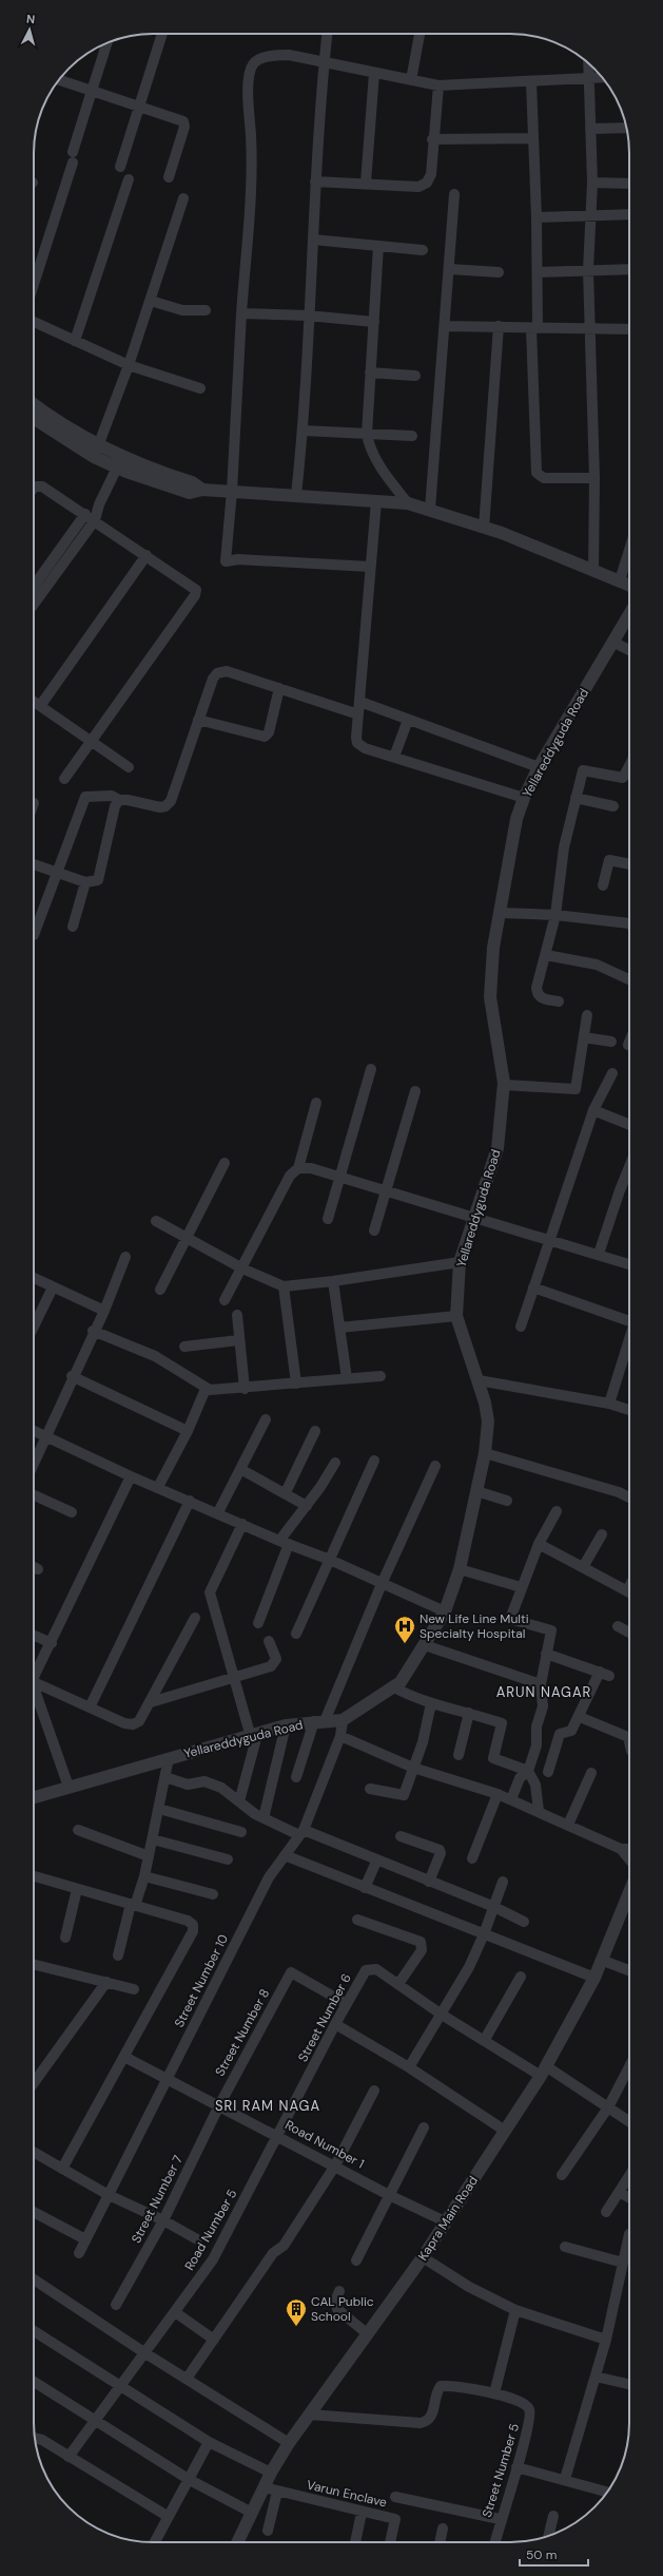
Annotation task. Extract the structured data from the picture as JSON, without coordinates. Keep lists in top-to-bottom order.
{
  "streets": {
    "street": [
      "Yellareddyguda Road",
      "Street Number 10",
      "Street Number 6",
      "Street Number 8",
      "Road Number 1",
      "Street Number 7",
      "Kapra Main Road",
      "Road Number 5",
      "Street Number 5",
      "Varun Enclave"
    ]
  },
  "crossings": [
    ["Yellareddyguda Road", "Street Number 10"],
    ["Street Number 10", "Road Number 1"],
    ["Street Number 6", "Street Number 8"],
    ["Street Number 6", "Road Number 1"],
    ["Street Number 6", "Kapra Main Road"],
    ["Street Number 6", "Road Number 5"],
    ["Street Number 8", "Road Number 1"],
    ["Street Number 8", "Street Number 7"],
    ["Road Number 1", "Street Number 7"],
    ["Road Number 1", "Kapra Main Road"],
    ["Road Number 1", "Road Number 5"],
    ["Kapra Main Road", "Street Number 5"],
    ["Kapra Main Road", "Varun Enclave"]
  ],
  "districts": ["ARUN NAGAR", "SRI RAM NAGA"],
  "places": {
    "hospital": ["New Life Line Multi Specialty Hospital"],
    "building": ["CAL Public School"]
  },
  "scale_bar": "50 m",
  "north": "top"
}
